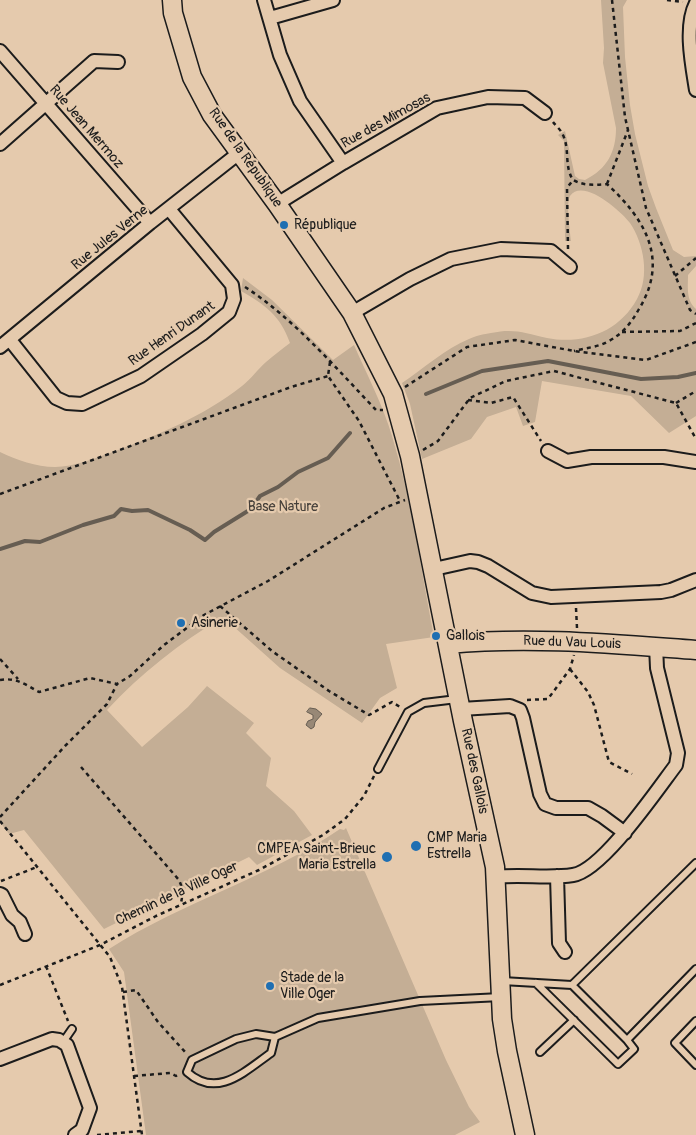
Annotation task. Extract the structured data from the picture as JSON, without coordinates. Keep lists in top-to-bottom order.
{
  "streets": {
    "main road": ["Rue de la République", "Rue du Vau Louis", "Rue des Gallois"],
    "street": [
      "Rue des Mimosas",
      "Rue Jean Mermoz",
      "Rue Jules Verne",
      "Rue Henri Dunant"
    ],
    "path": ["Chemin de la Ville Oger"]
  },
  "crossings": [
    ["Rue des Mimosas", "Rue de la République"],
    ["Rue Jean Mermoz", "Rue Jules Verne"],
    ["Rue de la République", "Rue Jules Verne"],
    ["Rue de la République", "Rue des Gallois"],
    ["Rue Jules Verne", "Rue Henri Dunant"],
    ["Rue du Vau Louis", "Rue des Gallois"]
  ],
  "parks": ["Base Nature"],
  "places": [
    "République",
    "Asinerie",
    "Gallois",
    "CMP Maria Estrella",
    "CMPEA Saint-Brieuc Maria Estrella",
    "Stade de la Ville Oger"
  ]
}
